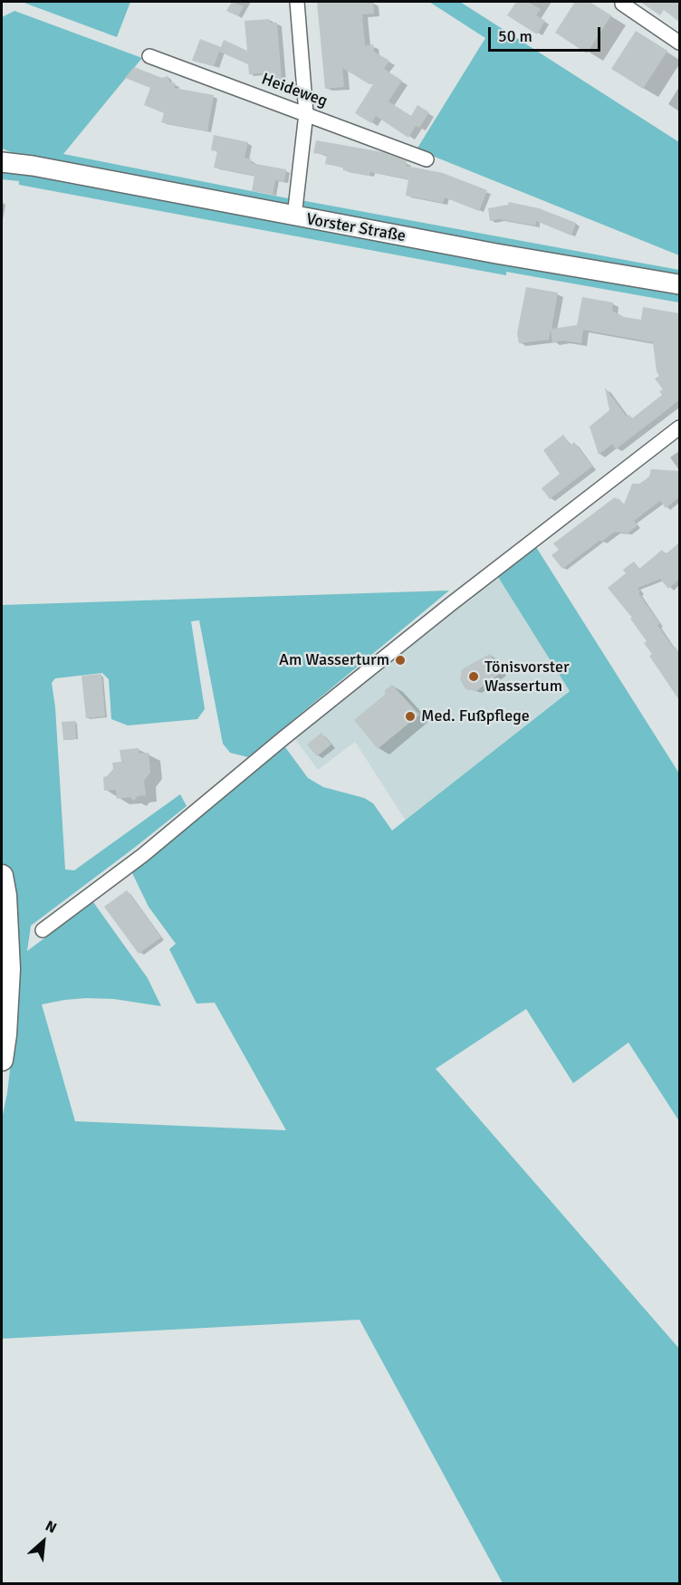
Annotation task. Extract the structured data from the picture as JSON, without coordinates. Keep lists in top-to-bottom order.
{
  "streets": {
    "street": ["Heideweg", "Vorster Straße"]
  },
  "places": ["Am Wasserturm", "Tönisvorster Wassertum", "Med. Fußpflege"],
  "scale_bar": "50 m",
  "north": "top right"
}
